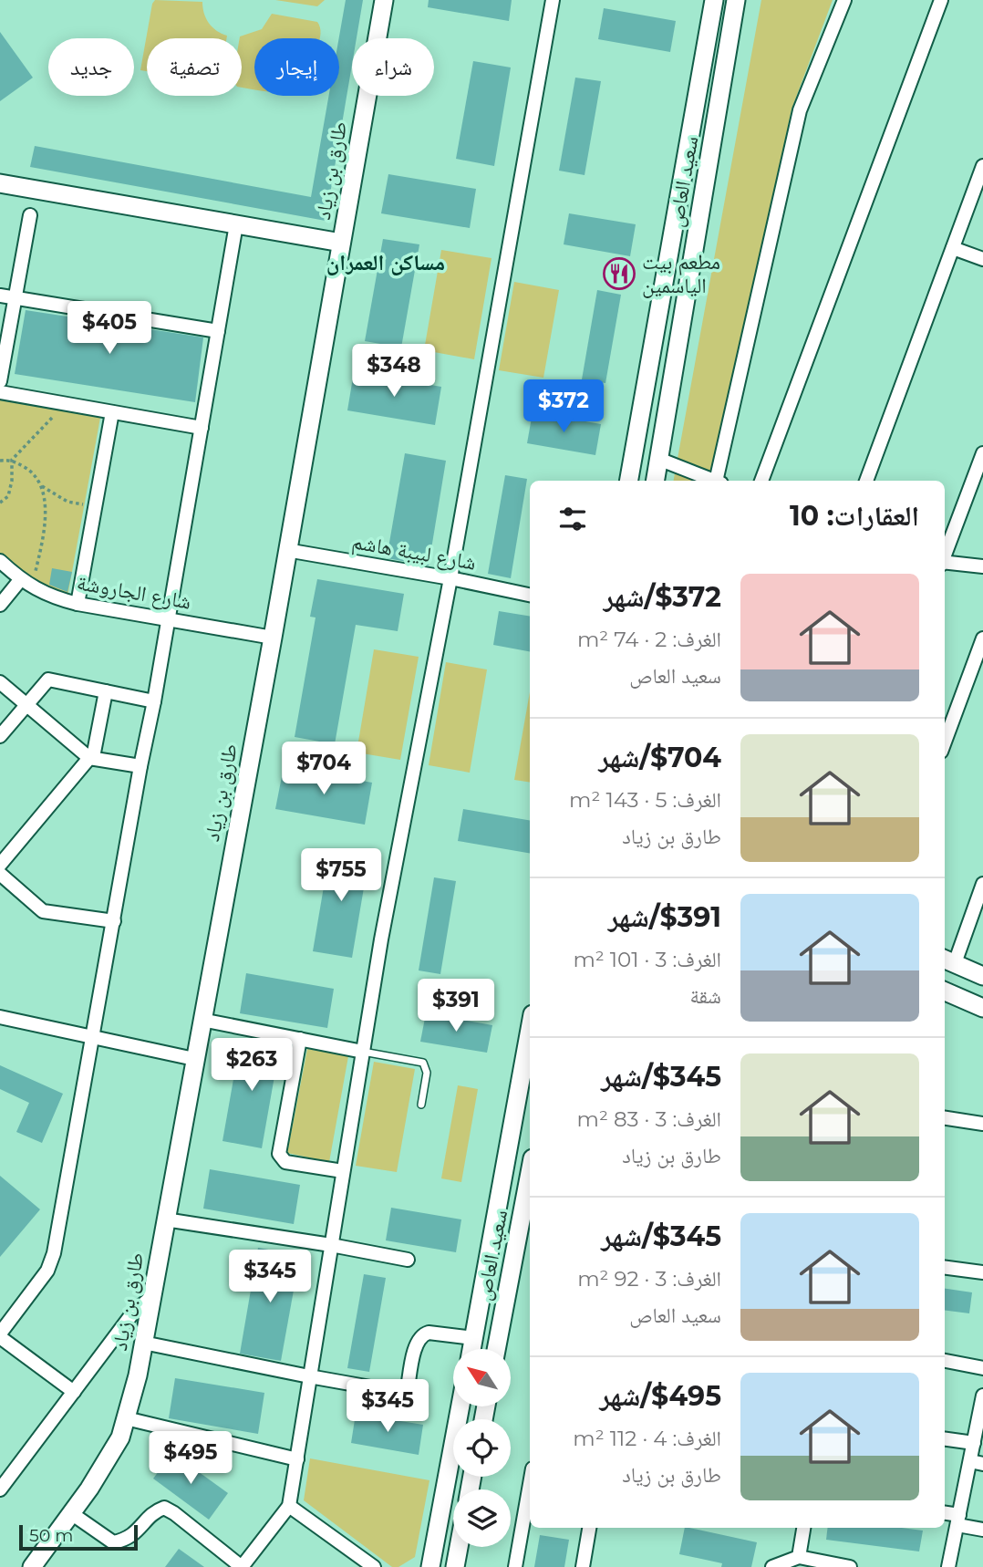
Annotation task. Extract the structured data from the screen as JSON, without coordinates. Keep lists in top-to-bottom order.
{
  "streets": {
    "main road": ["طارق بن زياد", "سعيد العاص"],
    "street": ["شارع لبيبة هاشم", "شارع الجاروشة"]
  },
  "crossings": [
    ["طارق بن زياد", "شارع لبيبة هاشم"],
    ["طارق بن زياد", "شارع الجاروشة"]
  ],
  "districts": ["مساكن العمران"],
  "places": {
    "restaurant": ["مطعم بيت الياسمين"]
  },
  "scale_bar": "50 m",
  "north": "top left",
  "page": {
    "chip": [
      "شراء",
      "إيجار",
      "تصفية",
      "جديد"
    ],
    "price": [
      "$405",
      "$348",
      "$372",
      "$704",
      "$755",
      "$391",
      "$263",
      "$345",
      "$345",
      "$495"
    ],
    "heading": "العقارات: 10",
    "list": [
      {
        "name": "$372/شهر",
        "note": "الغرف: 2 · 74 m² · سعيد العاص"
      },
      {
        "name": "$704/شهر",
        "note": "الغرف: 5 · 143 m² · طارق بن زياد"
      },
      {
        "name": "$391/شهر",
        "note": "الغرف: 3 · 101 m² · شقة"
      },
      {
        "name": "$345/شهر",
        "note": "الغرف: 3 · 83 m² · طارق بن زياد"
      },
      {
        "name": "$345/شهر",
        "note": "الغرف: 3 · 92 m² · سعيد العاص"
      },
      {
        "name": "$495/شهر",
        "note": "الغرف: 4 · 112 m² · طارق بن زياد"
      }
    ],
    "scale": "50 m"
  }
}
